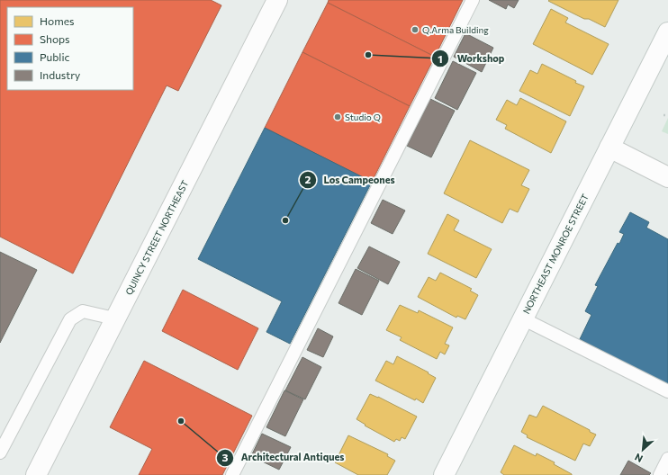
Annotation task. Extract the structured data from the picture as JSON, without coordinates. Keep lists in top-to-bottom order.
{
  "streets": {
    "street": ["QUINCY STREET NORTHEAST", "NORTHEAST MONROE STREET"]
  },
  "places": [
    "Q.Arma Building",
    "Workshop",
    "Studio Q",
    "Los Campeones",
    "Architectural Antiques"
  ],
  "legend": [
    "Homes",
    "Shops",
    "Public",
    "Industry"
  ],
  "north": "bottom left"
}
